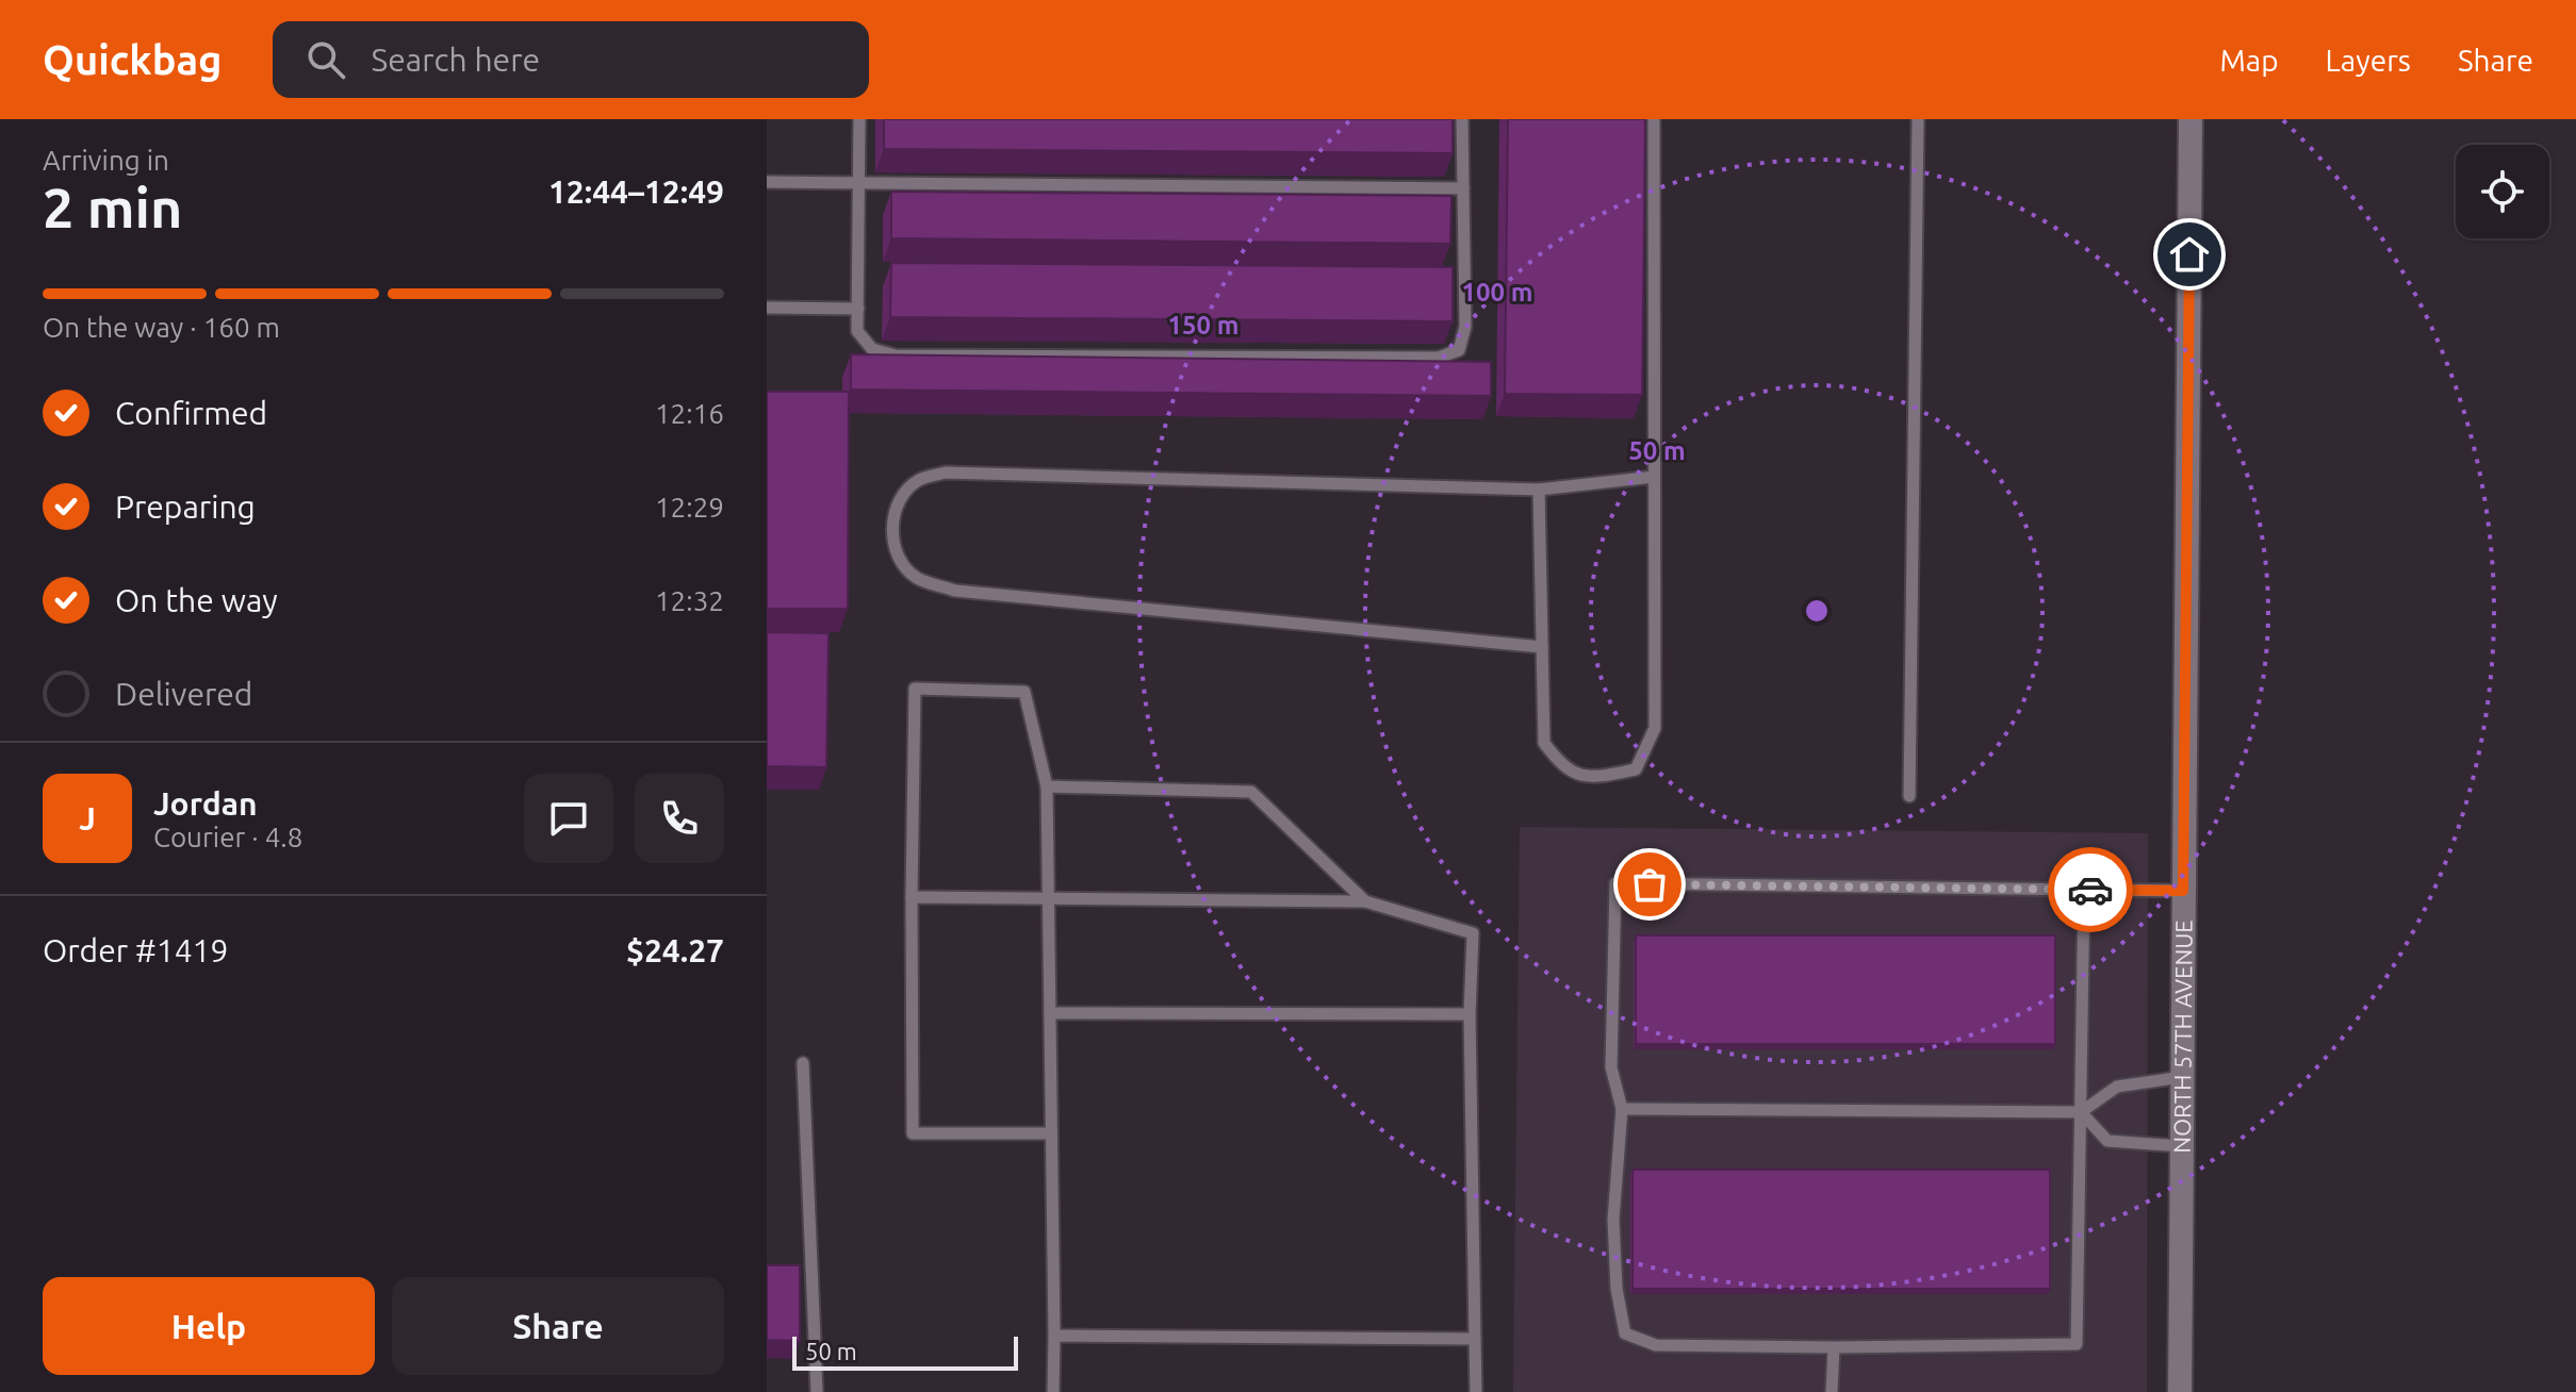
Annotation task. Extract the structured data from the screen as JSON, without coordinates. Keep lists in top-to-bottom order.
{
  "streets": {
    "street": ["NORTH 57TH AVENUE"]
  },
  "scale_bar": "50 m",
  "page": {
    "header": "Quickbag",
    "search": "Search here",
    "nav": ["Map", "Layers", "Share"],
    "heading": ["2 min", "Arriving in", "12:44–12:49"],
    "panel": [
      "Jordan",
      "Courier · 4.8",
      "Order #1419",
      "$24.27"
    ],
    "bar": "On the way · 160 m",
    "list": [
      ["Confirmed", "12:16"],
      ["Preparing", "12:29"],
      ["On the way", "12:32"],
      "Delivered"
    ],
    "round": "J",
    "buttons": ["Help", "Share"],
    "scale": "50 m"
  },
  "rings": ["100 m", "150 m", "50 m"]
}
